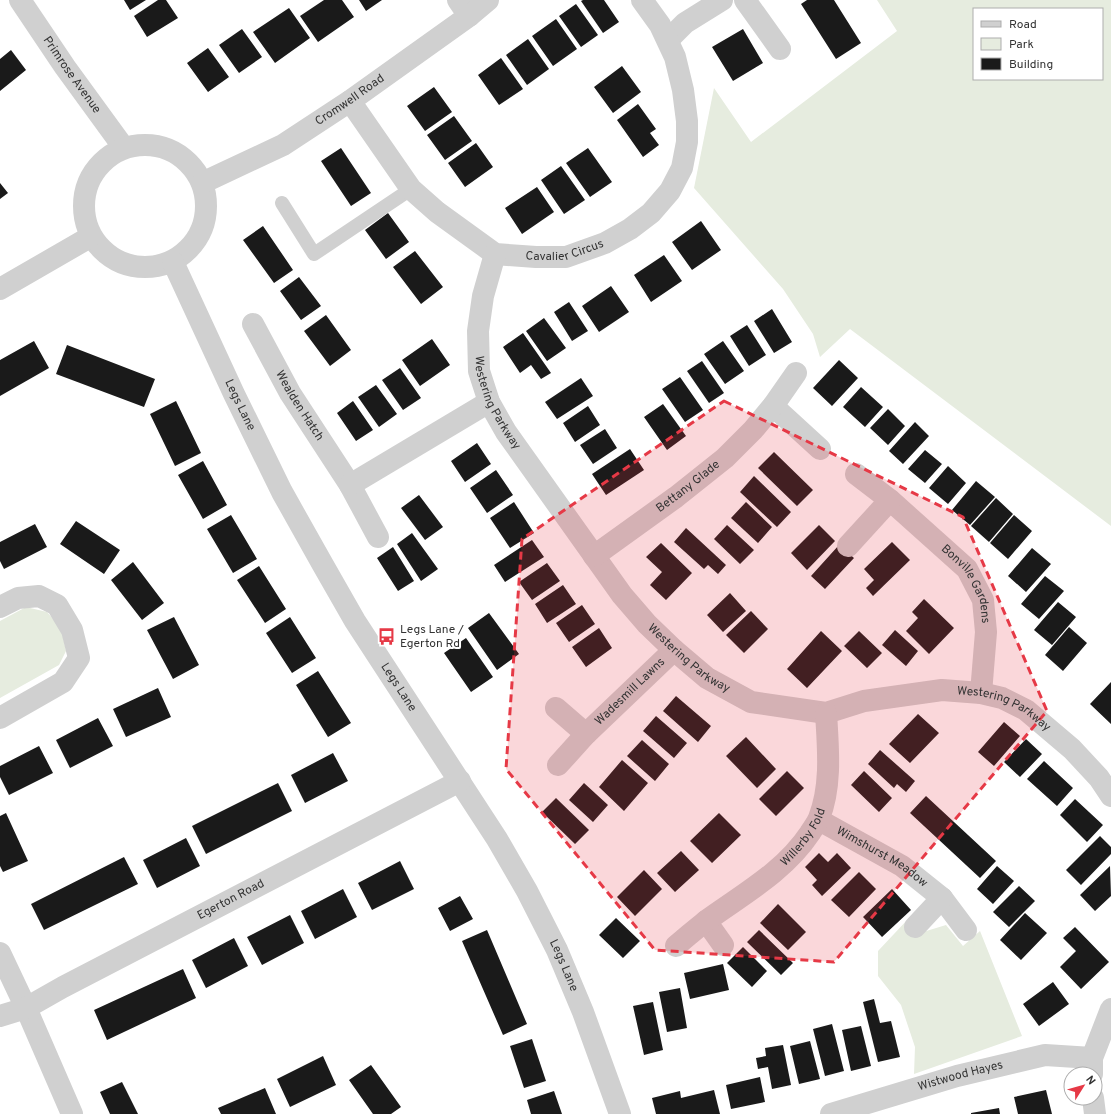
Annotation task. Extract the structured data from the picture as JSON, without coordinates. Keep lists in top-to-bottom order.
{
  "streets": {
    "street": [
      "Primrose Avenue",
      "Cromwell Road",
      "Cavalier Circus",
      "Westering Parkway",
      "Legs Lane",
      "Wealden Hatch",
      "Bettany Glade",
      "Bonville Gardens",
      "Wadesmill Lawns",
      "Willerby Fold",
      "Wimshurst Meadow",
      "Egerton Road",
      "Wistwood Hayes"
    ]
  },
  "crossings": [
    ["Primrose Avenue", "Cromwell Road"],
    ["Primrose Avenue", "Legs Lane"],
    ["Cromwell Road", "Legs Lane"],
    ["Cavalier Circus", "Westering Parkway"],
    ["Westering Parkway", "Bettany Glade"],
    ["Westering Parkway", "Bonville Gardens"],
    ["Westering Parkway", "Wadesmill Lawns"],
    ["Westering Parkway", "Willerby Fold"],
    ["Legs Lane", "Egerton Road"],
    ["Willerby Fold", "Wimshurst Meadow"]
  ],
  "places": {
    "bus stop": ["Legs Lane / Egerton Rd"]
  },
  "legend": ["Road", "Park", "Building"],
  "north": "top right"
}
